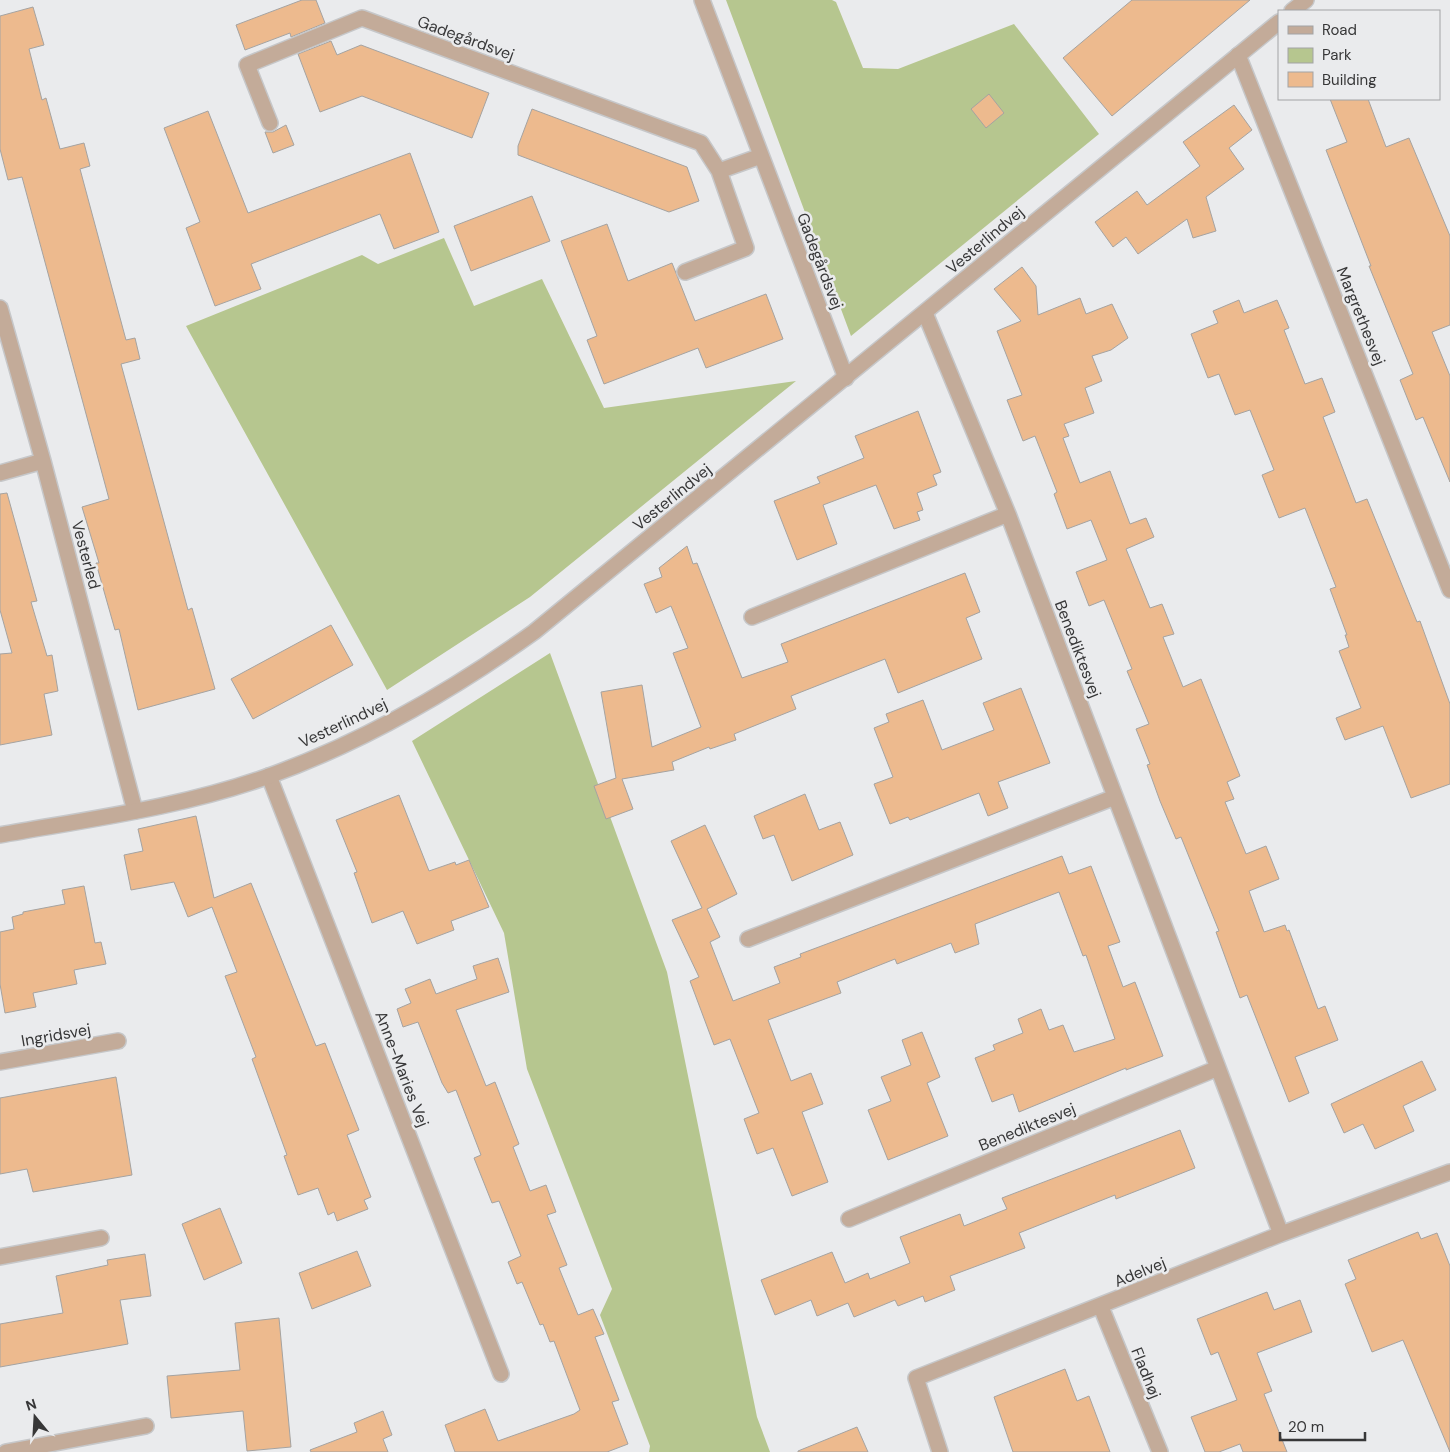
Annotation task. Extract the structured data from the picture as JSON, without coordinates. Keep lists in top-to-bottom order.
{
  "streets": {
    "street": [
      "Gadegårdsvej",
      "Vesterlindvej",
      "Margrethesvej",
      "Vesterled",
      "Benediktesvej",
      "Ingridsvej",
      "Anne-Maries Vej",
      "Adelvej",
      "Fladhøj"
    ]
  },
  "crossings": [
    ["Gadegårdsvej", "Vesterlindvej"],
    ["Vesterlindvej", "Margrethesvej"],
    ["Vesterlindvej", "Vesterled"],
    ["Vesterlindvej", "Benediktesvej"],
    ["Vesterlindvej", "Anne-Maries Vej"],
    ["Benediktesvej", "Adelvej"],
    ["Adelvej", "Fladhøj"]
  ],
  "legend": ["Road", "Park", "Building"],
  "scale_bar": "20 m",
  "north": "top"
}
